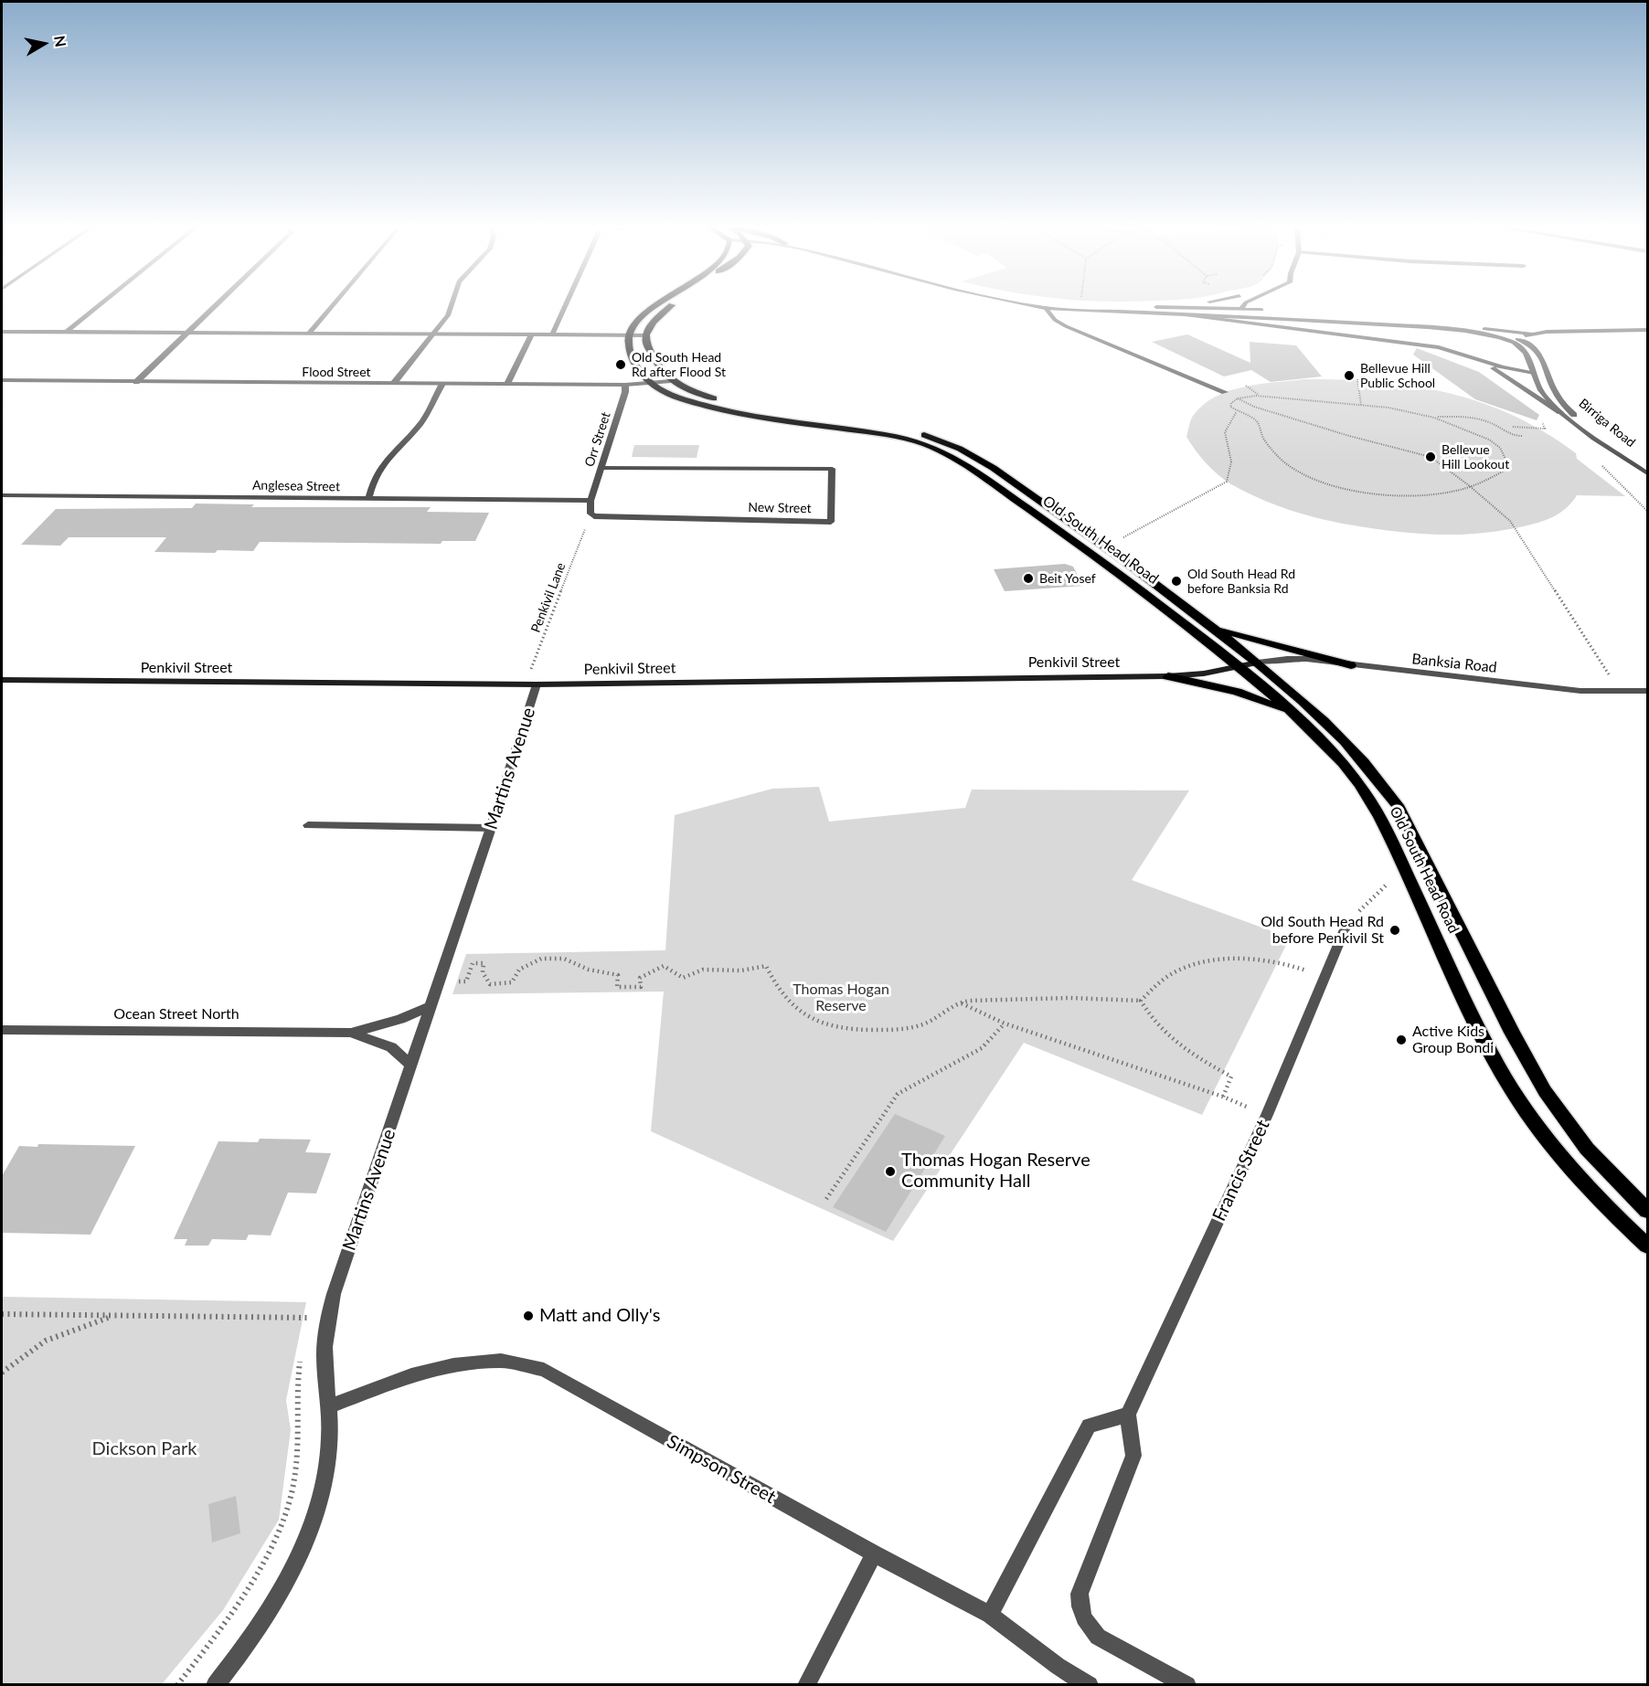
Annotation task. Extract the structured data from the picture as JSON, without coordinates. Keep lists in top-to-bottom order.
{
  "streets": {
    "main road": ["Old South Head Road", "Penkivil Street"],
    "street": [
      "Flood Street",
      "Birriga Road",
      "Orr Street",
      "Anglesea Street",
      "New Street",
      "Banksia Road",
      "Martins Avenue",
      "Ocean Street North",
      "Francis Street",
      "Simpson Street"
    ],
    "path": ["Penkivil Lane"]
  },
  "crossings": [
    ["Flood Street", "Orr Street"],
    ["Flood Street", "Old South Head Road"],
    ["Orr Street", "Anglesea Street"],
    ["Orr Street", "New Street"],
    ["Anglesea Street", "New Street"],
    ["Old South Head Road", "Penkivil Street"],
    ["Old South Head Road", "Banksia Road"],
    ["Penkivil Street", "Banksia Road"],
    ["Penkivil Street", "Martins Avenue"],
    ["Martins Avenue", "Ocean Street North"],
    ["Martins Avenue", "Simpson Street"]
  ],
  "parks": ["Thomas Hogan Reserve", "Dickson Park"],
  "places": [
    "Old South Head Rd after Flood St",
    "Bellevue Hill Public School",
    "Bellevue Hill Lookout",
    "Beit Yosef",
    "Old South Head Rd before Banksia Rd",
    "Old South Head Rd before Penkivil St",
    "Active Kids Group Bondi",
    "Thomas Hogan Reserve Community Hall",
    "Matt and Olly's"
  ],
  "north": "right"
}
